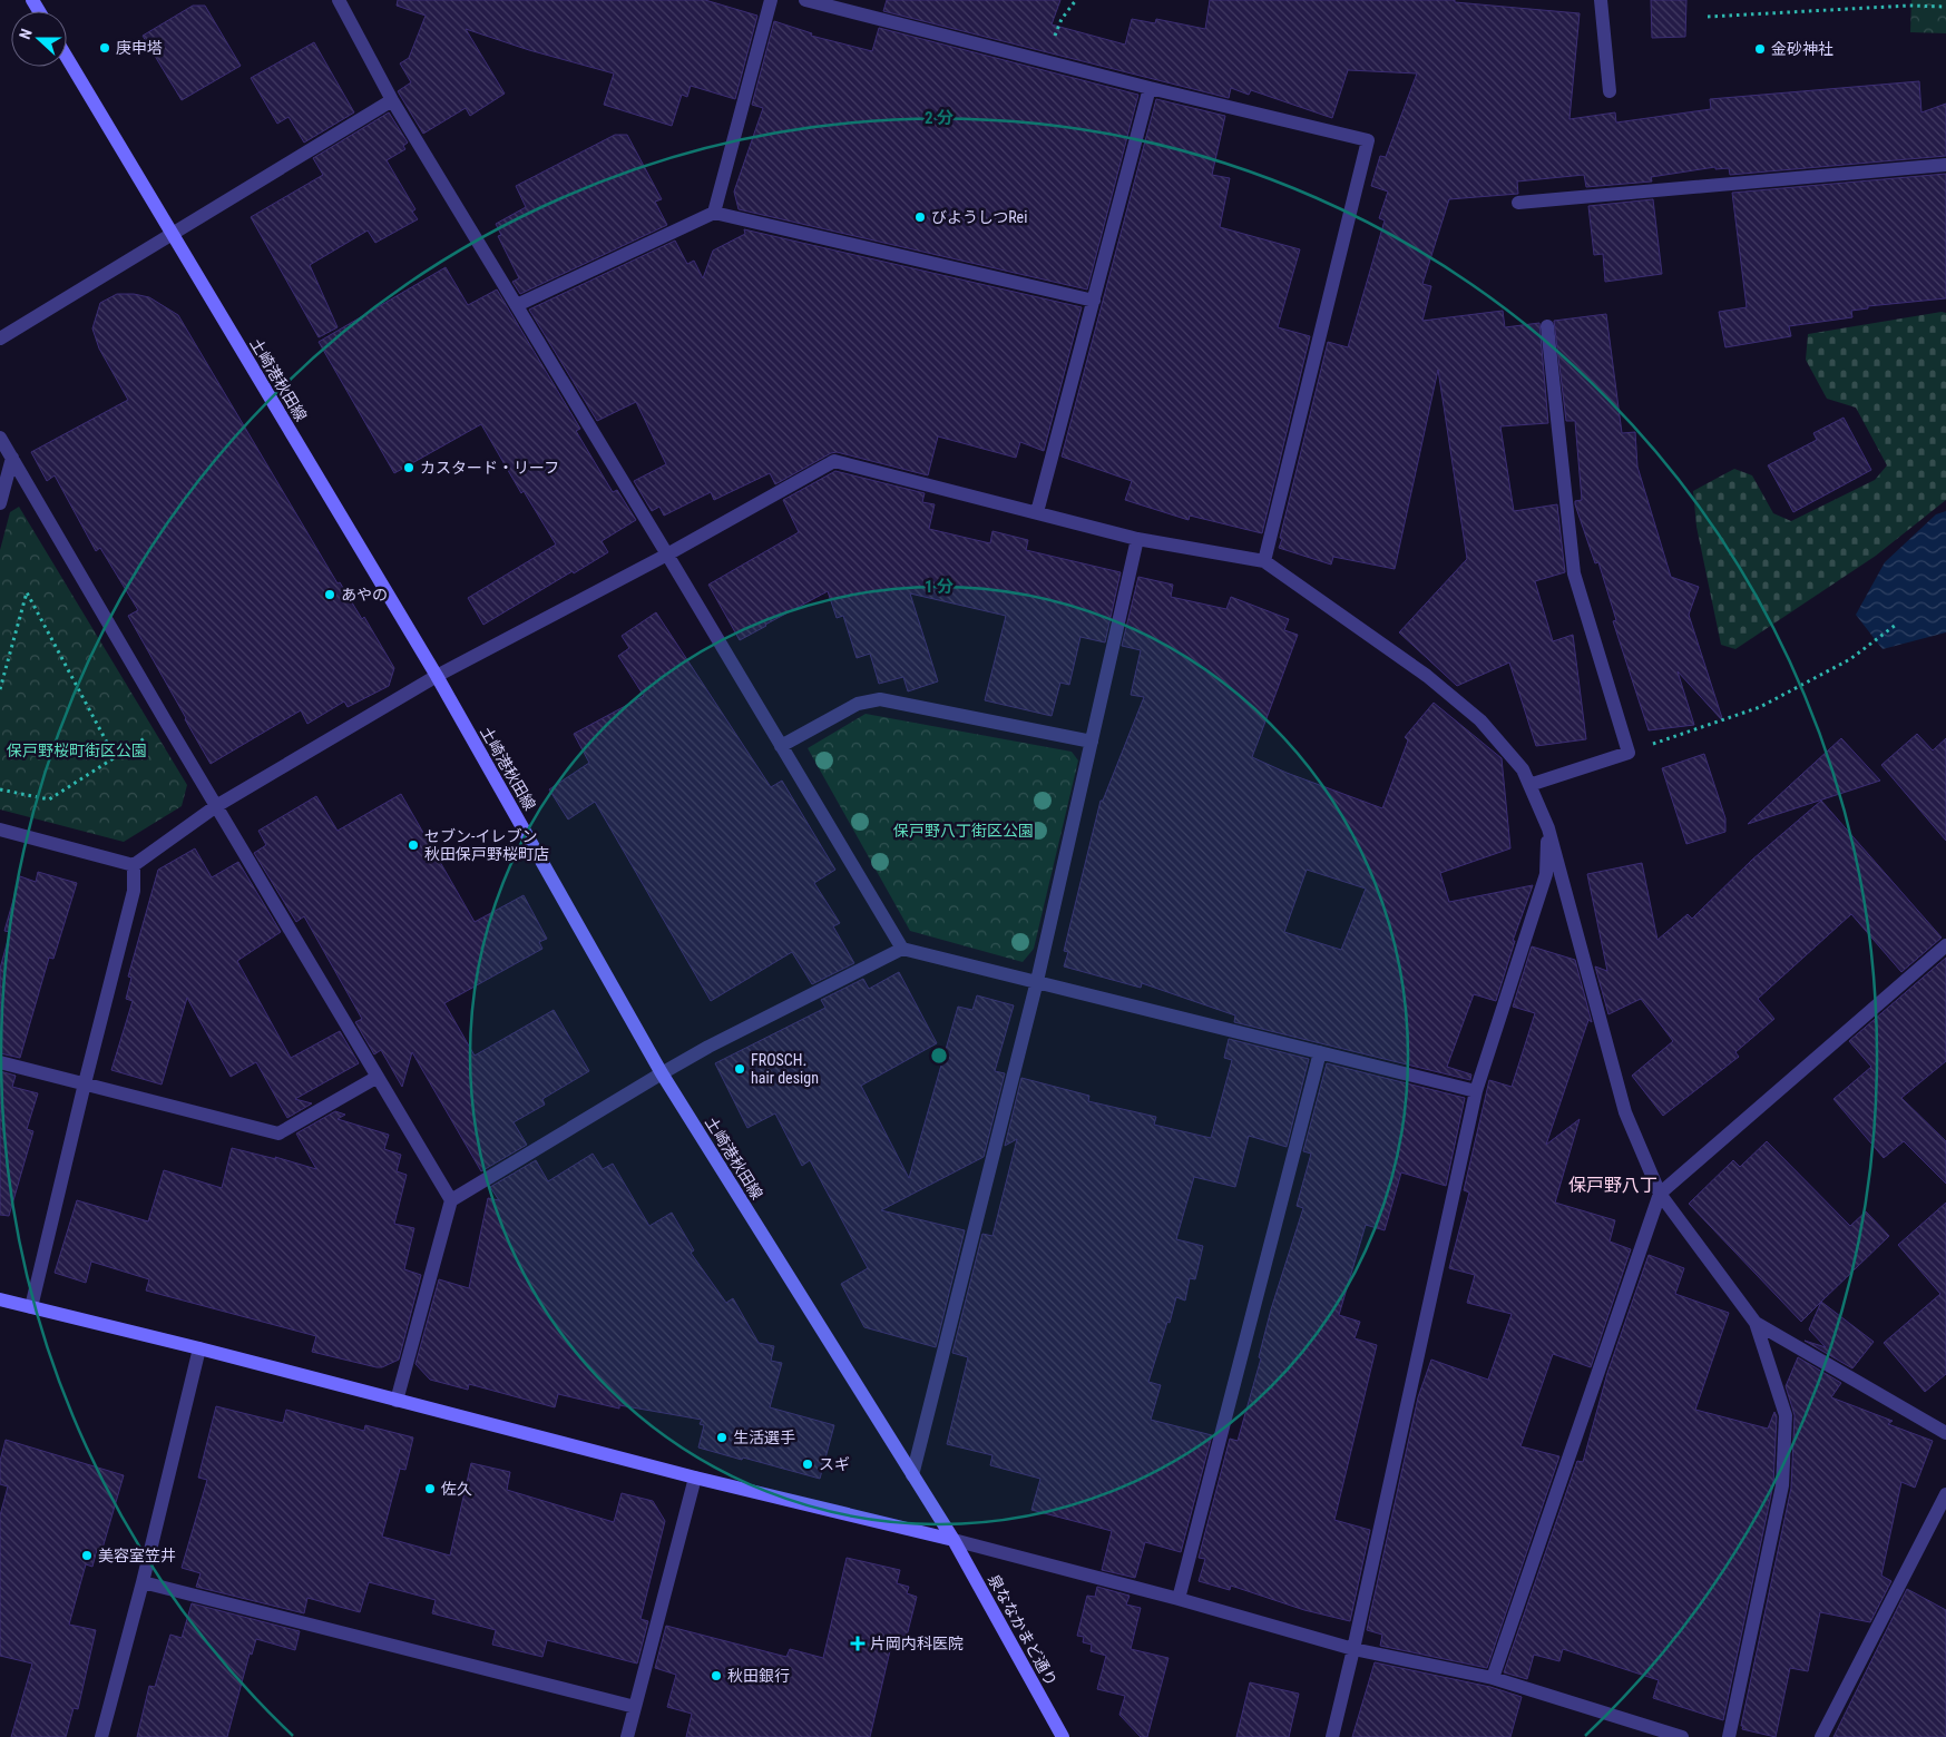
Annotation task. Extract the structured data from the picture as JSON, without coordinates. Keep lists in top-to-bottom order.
{
  "streets": {
    "main road": ["土崎港秋田線", "泉ななかまど通り"]
  },
  "crossings": [
    ["土崎港秋田線", "泉ななかまど通り"]
  ],
  "districts": ["保戸野八丁"],
  "parks": ["保戸野桜町街区公園", "保戸野八丁街区公園"],
  "places": {
    "other": [
      "庚申塔",
      "金砂神社",
      "びようしつRei",
      "カスタード・リーフ",
      "あやの",
      "セブン-イレブン 秋田保戸野桜町店",
      "FROSCH. hair design",
      "生活選手",
      "スギ",
      "佐久",
      "美容室笠井",
      "秋田銀行"
    ],
    "health": ["片岡内科医院"]
  },
  "north": "left",
  "rings": ["2 分", "1 分"]
}
